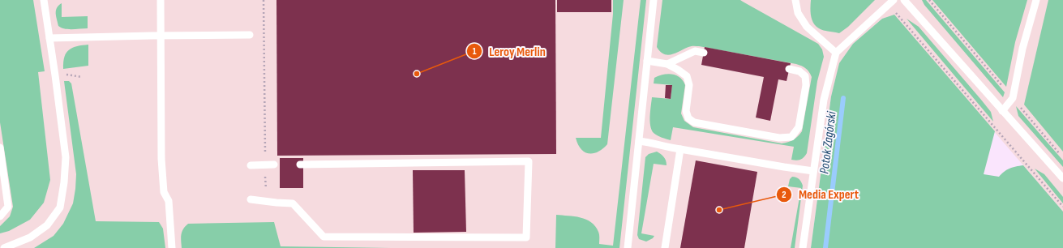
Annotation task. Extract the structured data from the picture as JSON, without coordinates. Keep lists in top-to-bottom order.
{
  "water": ["Potok Zagórski"],
  "places": ["Leroy Merlin", "Media Expert"]
}
